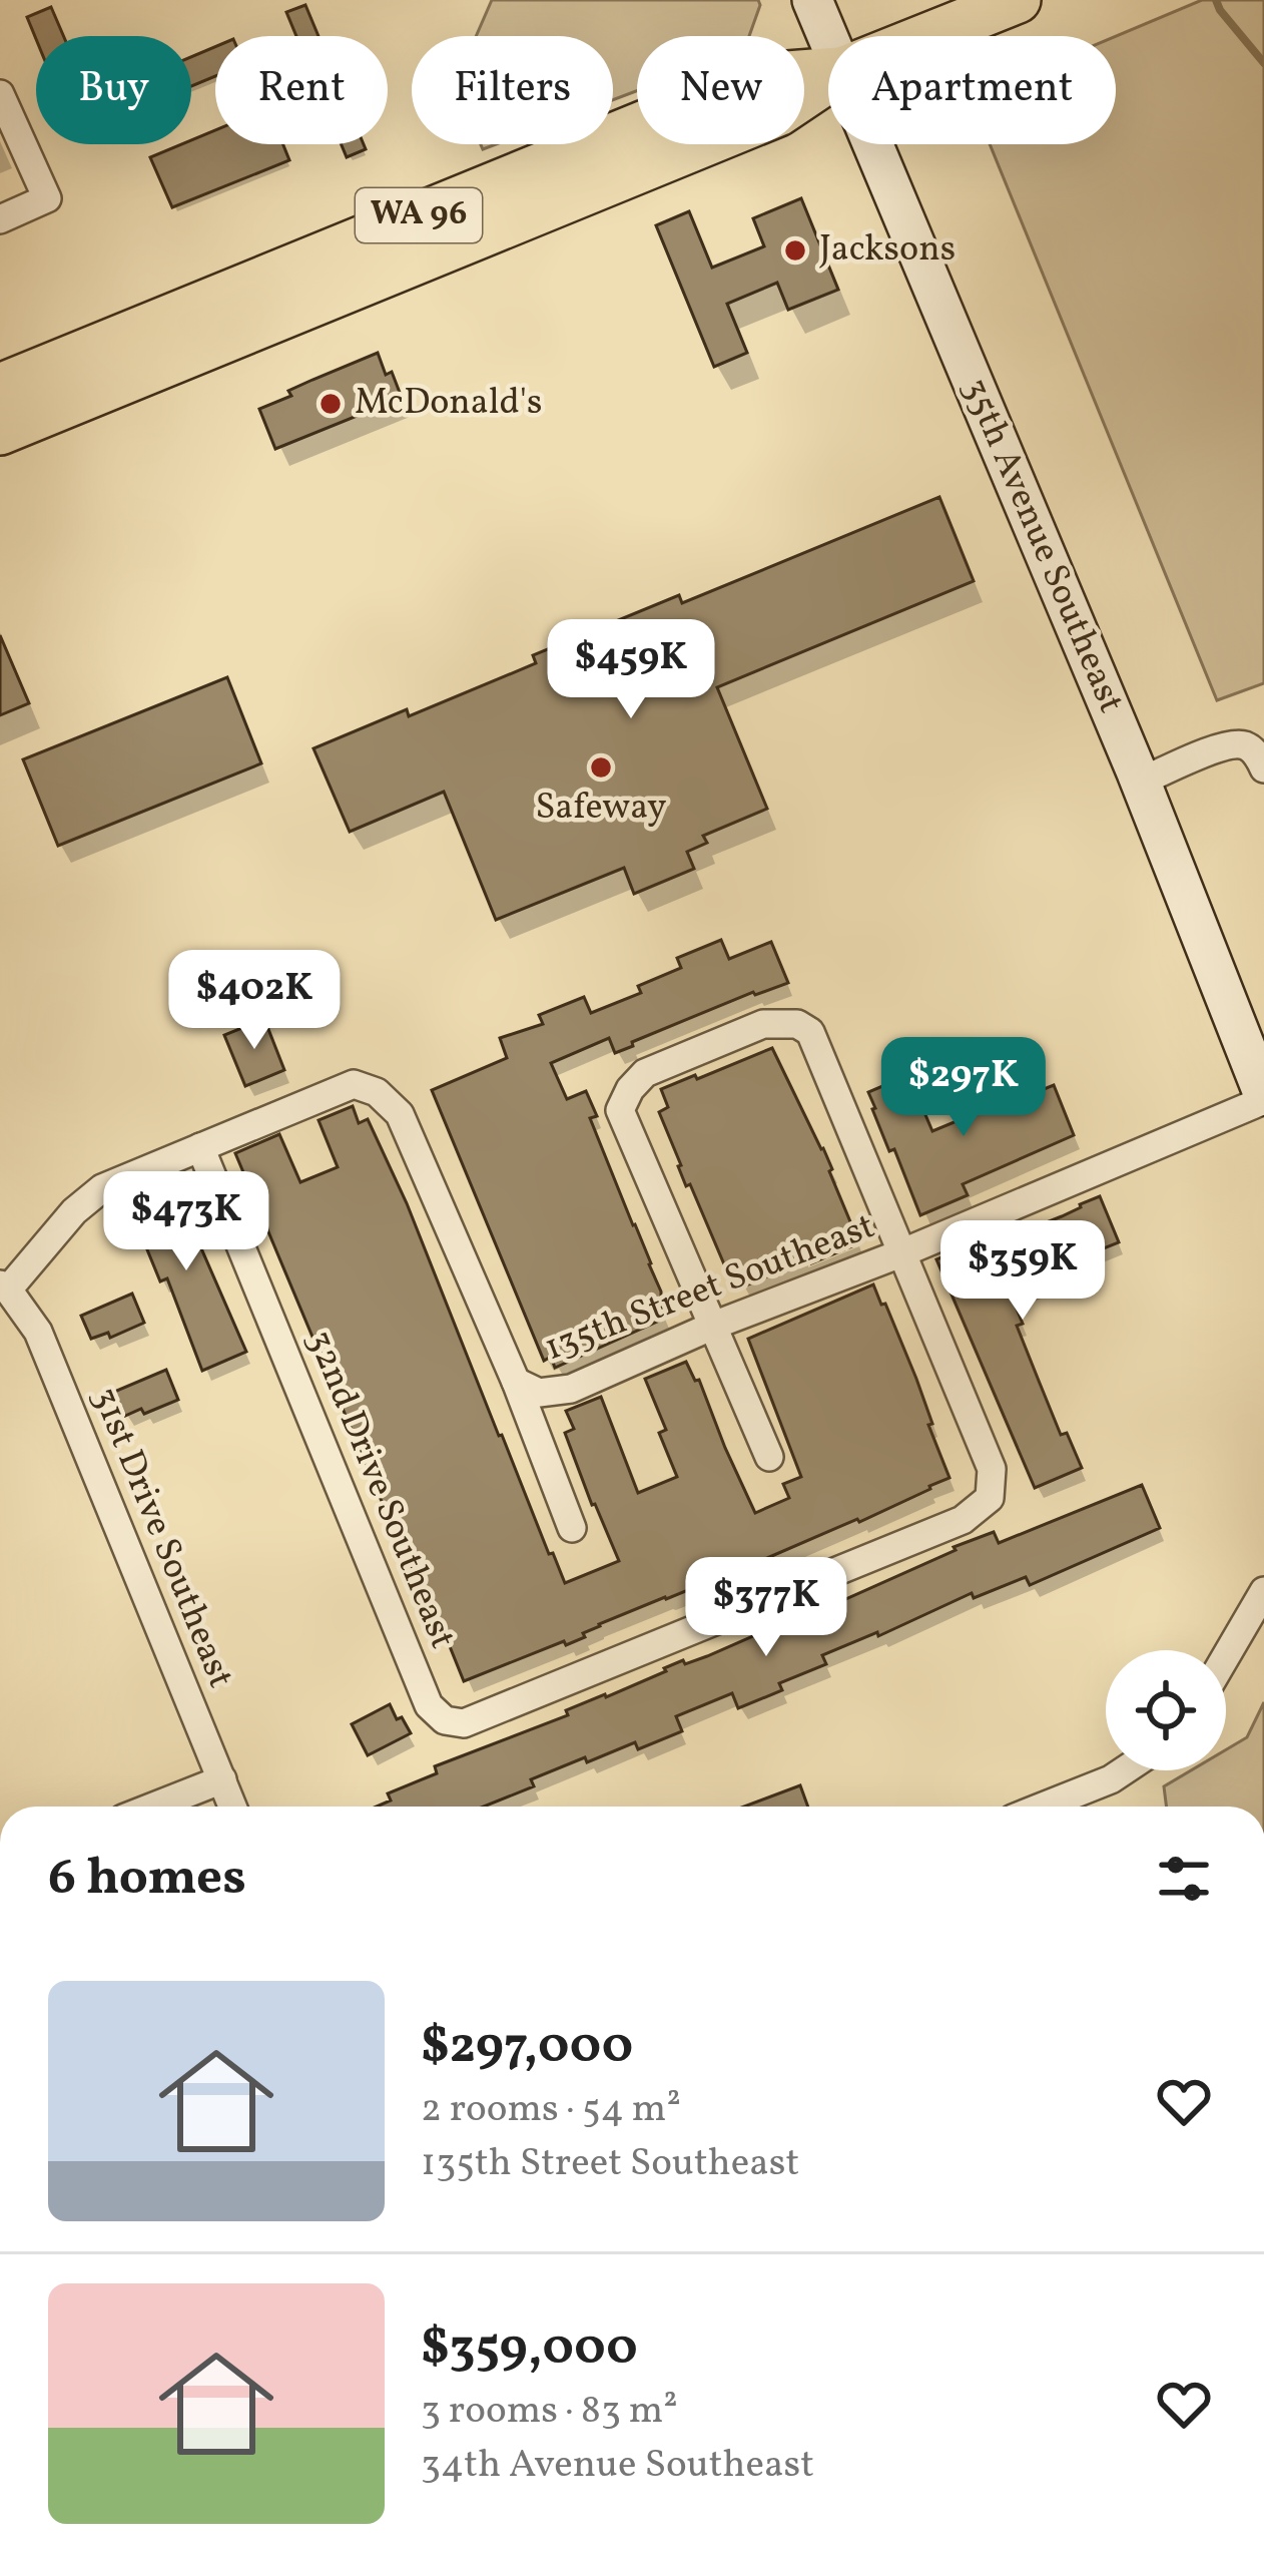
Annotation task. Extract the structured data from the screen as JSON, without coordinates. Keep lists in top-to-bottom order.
{
  "streets": {
    "main road": ["WA 96"],
    "street": [
      "35th Avenue Southeast",
      "135th Street Southeast",
      "32nd Drive Southeast",
      "31st Drive Southeast"
    ]
  },
  "crossings": [
    ["35th Avenue Southeast", "135th Street Southeast"],
    ["135th Street Southeast", "32nd Drive Southeast"]
  ],
  "places": ["Jacksons", "McDonald's", "Safeway"],
  "page": {
    "chip": [
      "Buy",
      "Rent",
      "Filters",
      "New",
      "Apartment"
    ],
    "price": [
      "$459K",
      "$402K",
      "$297K",
      "$473K",
      "$359K",
      "$377K"
    ],
    "heading": "6 homes",
    "list": [
      {
        "name": "$297,000",
        "note": "2 rooms · 54 m² · 135th Street Southeast"
      },
      {
        "name": "$359,000",
        "note": "3 rooms · 83 m² · 34th Avenue Southeast"
      }
    ]
  }
}
